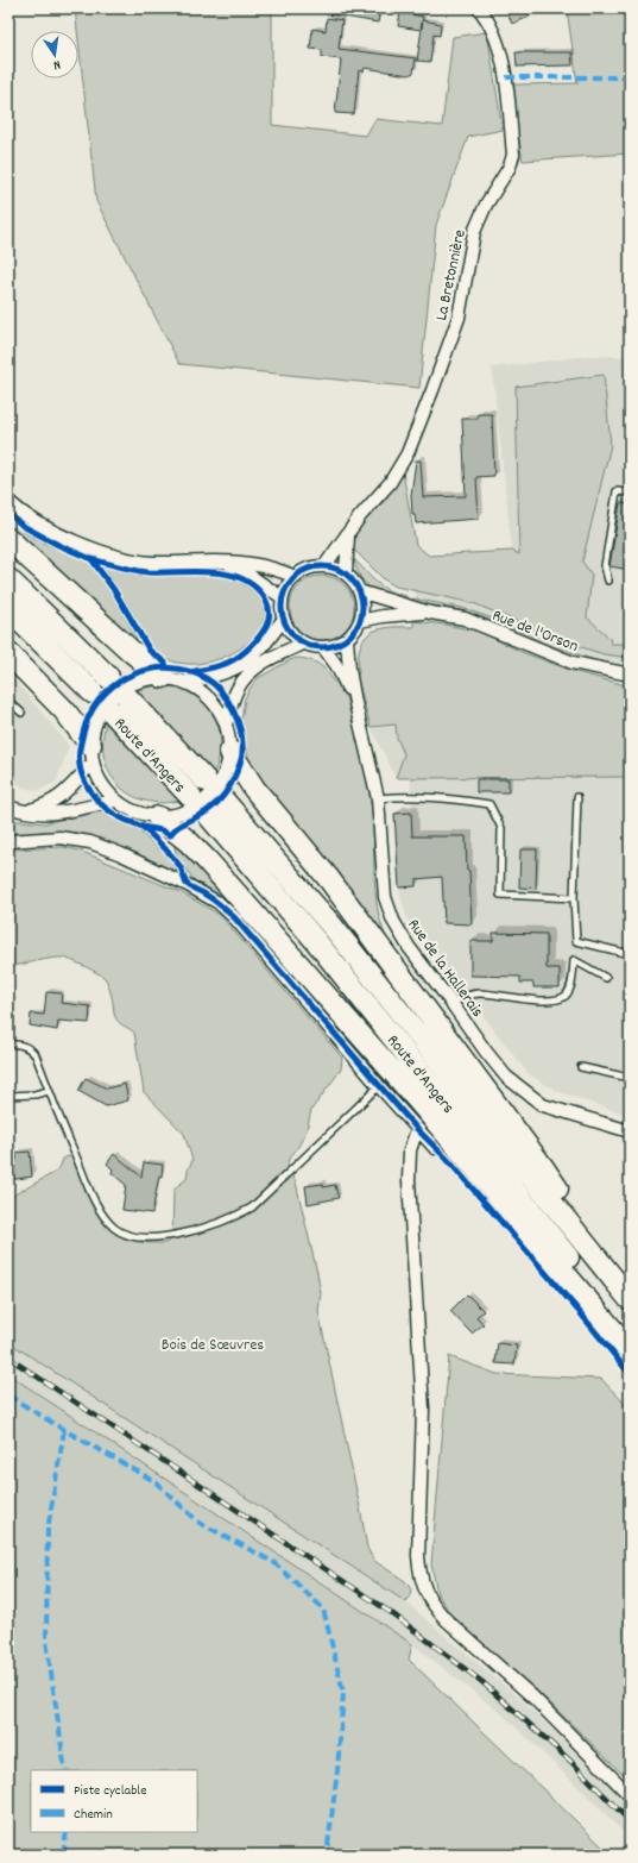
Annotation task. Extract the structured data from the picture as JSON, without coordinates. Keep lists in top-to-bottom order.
{
  "streets": {
    "highway": ["Route d'Angers"],
    "street": ["La Bretonnière", "Rue de l'Orson", "Rue de la Hallerais"]
  },
  "crossings": [
    ["La Bretonnière", "Rue de l'Orson"],
    ["La Bretonnière", "Rue de la Hallerais"],
    ["Rue de l'Orson", "Rue de la Hallerais"]
  ],
  "parks": ["Bois de Sœuvres"],
  "legend": ["Piste cyclable", "Chemin"],
  "north": "bottom"
}
